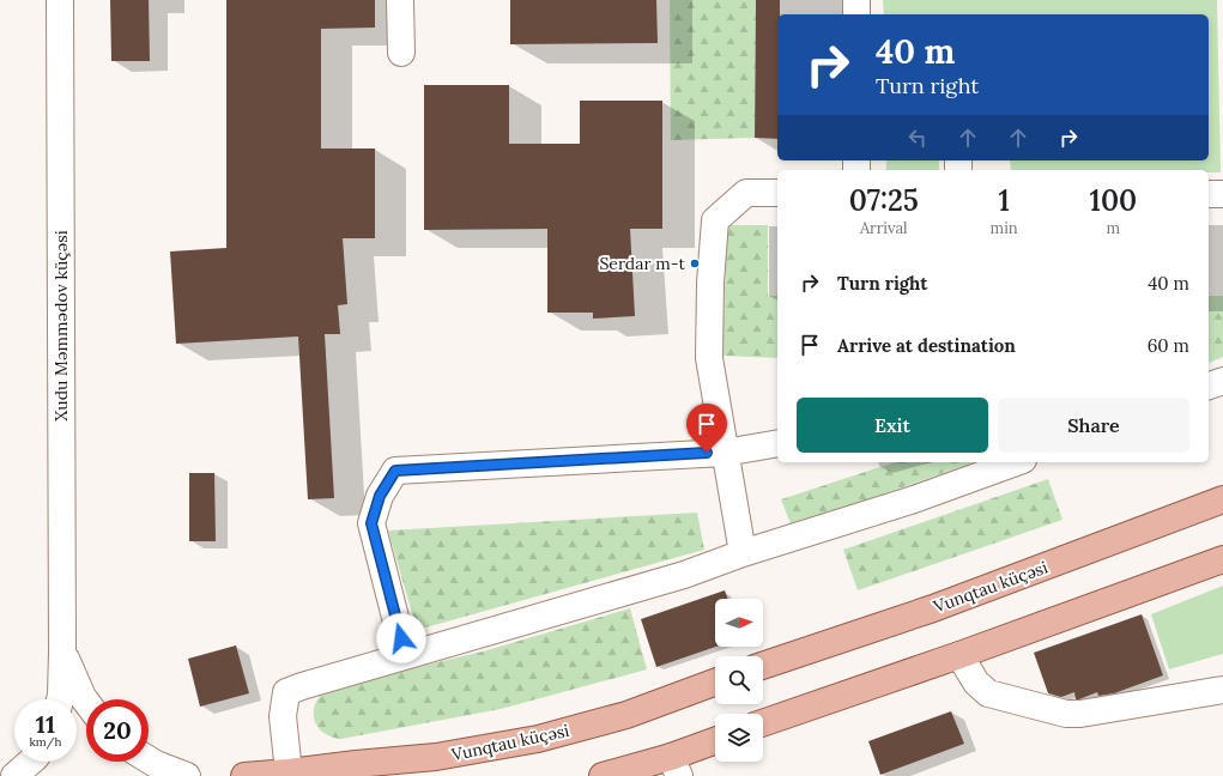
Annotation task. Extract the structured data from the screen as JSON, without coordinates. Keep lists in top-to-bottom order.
{
  "streets": {
    "main road": ["Vunqtau küçəsi"],
    "street": ["Xudu Məmmədov küçəsi"]
  },
  "places": ["Serdar m-t"],
  "north": "right",
  "page": {
    "turn": ["40 m", "Turn right"],
    "eta": [
      "07:25",
      "Arrival",
      "1",
      "min",
      "100",
      "m"
    ],
    "list": [
      {
        "name": "Turn right",
        "value": "40 m"
      },
      {
        "name": "Arrive at destination",
        "value": "60 m"
      }
    ],
    "buttons": ["Exit", "Share"],
    "speed": "11 km/h",
    "limit": "20"
  }
}
